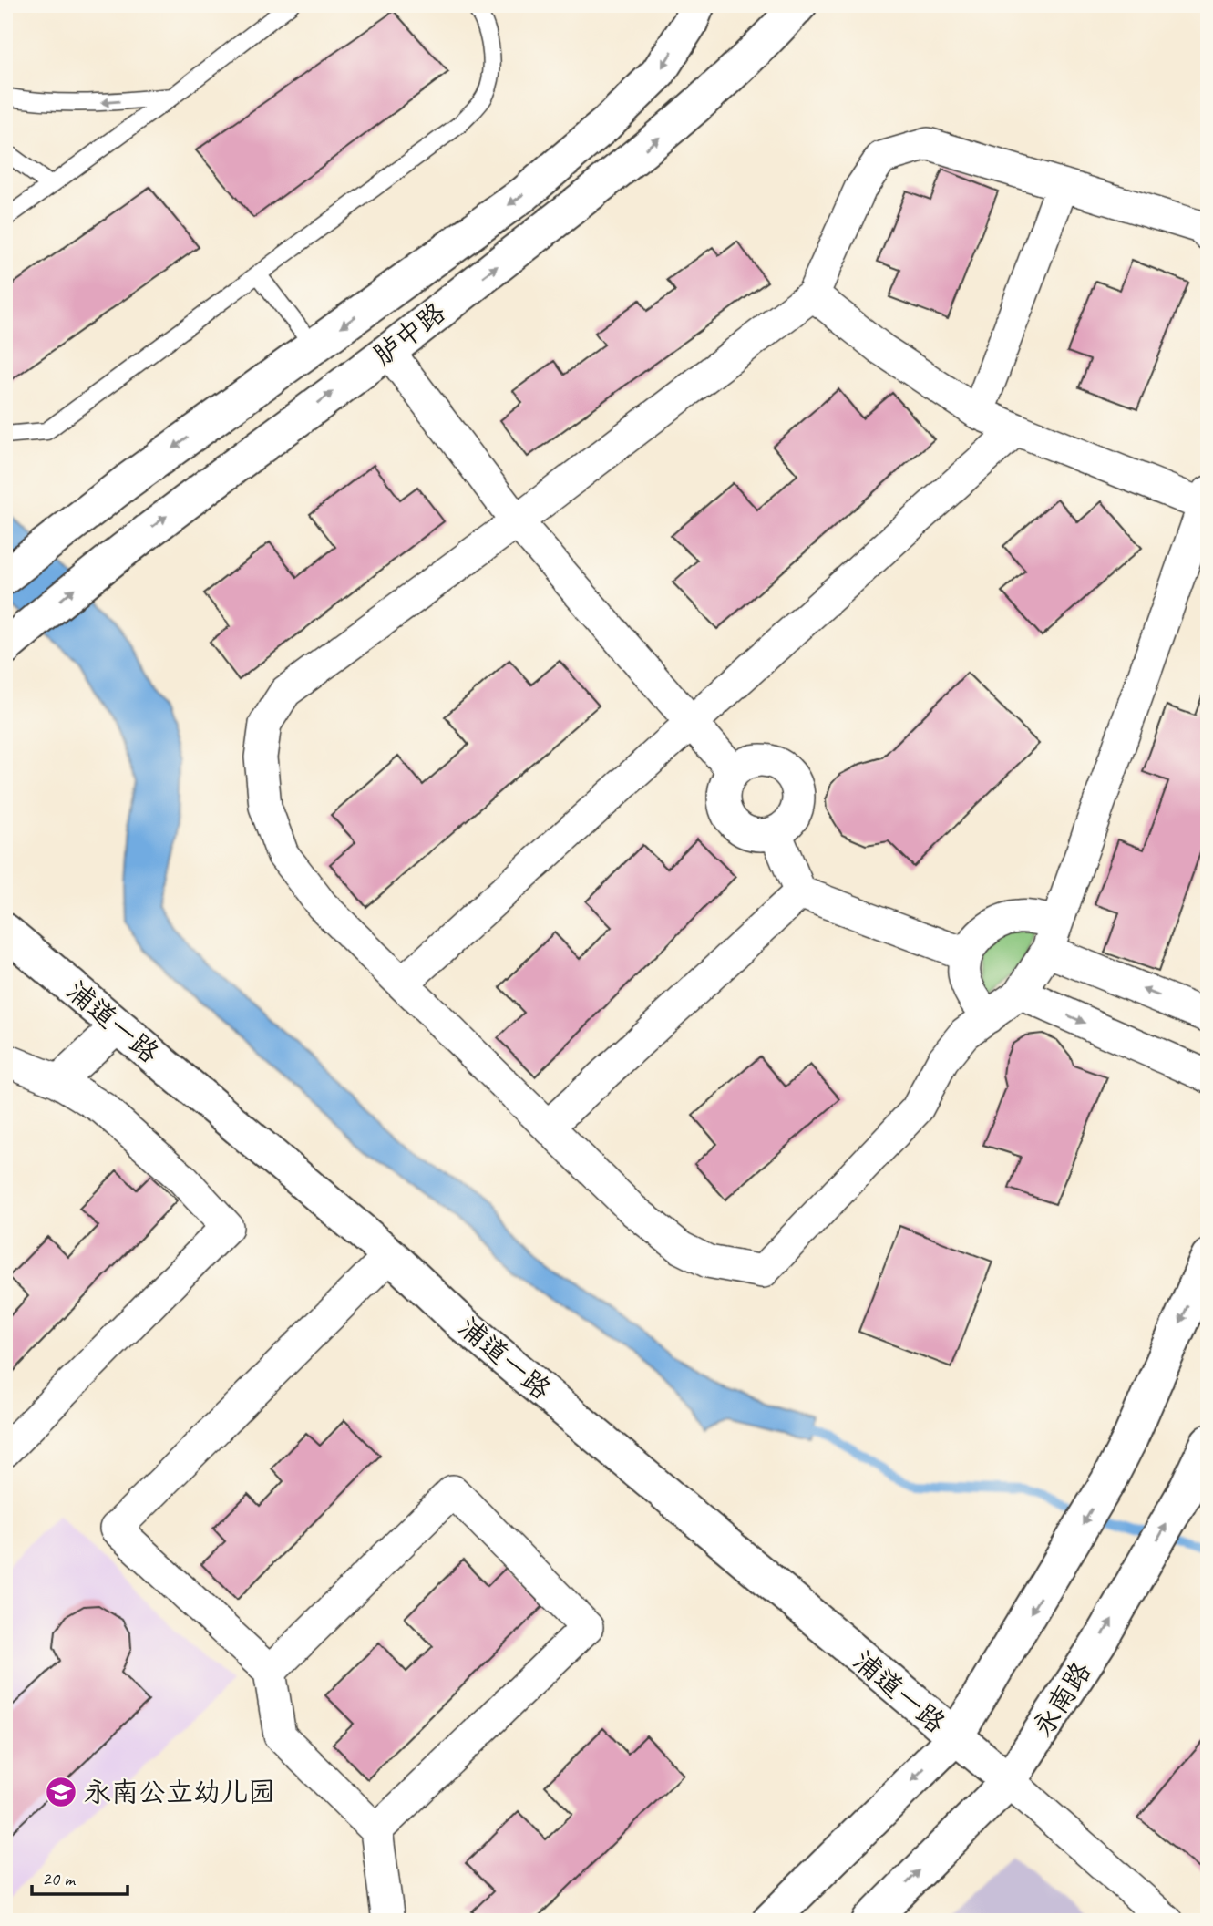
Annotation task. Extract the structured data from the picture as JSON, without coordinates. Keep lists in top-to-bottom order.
{
  "streets": {
    "street": ["胪中路", "浦道一路", "永南路"]
  },
  "crossings": [
    ["浦道一路", "永南路"]
  ],
  "places": {
    "school or university": ["永南公立幼儿园"]
  },
  "scale_bar": "20 m"
}
